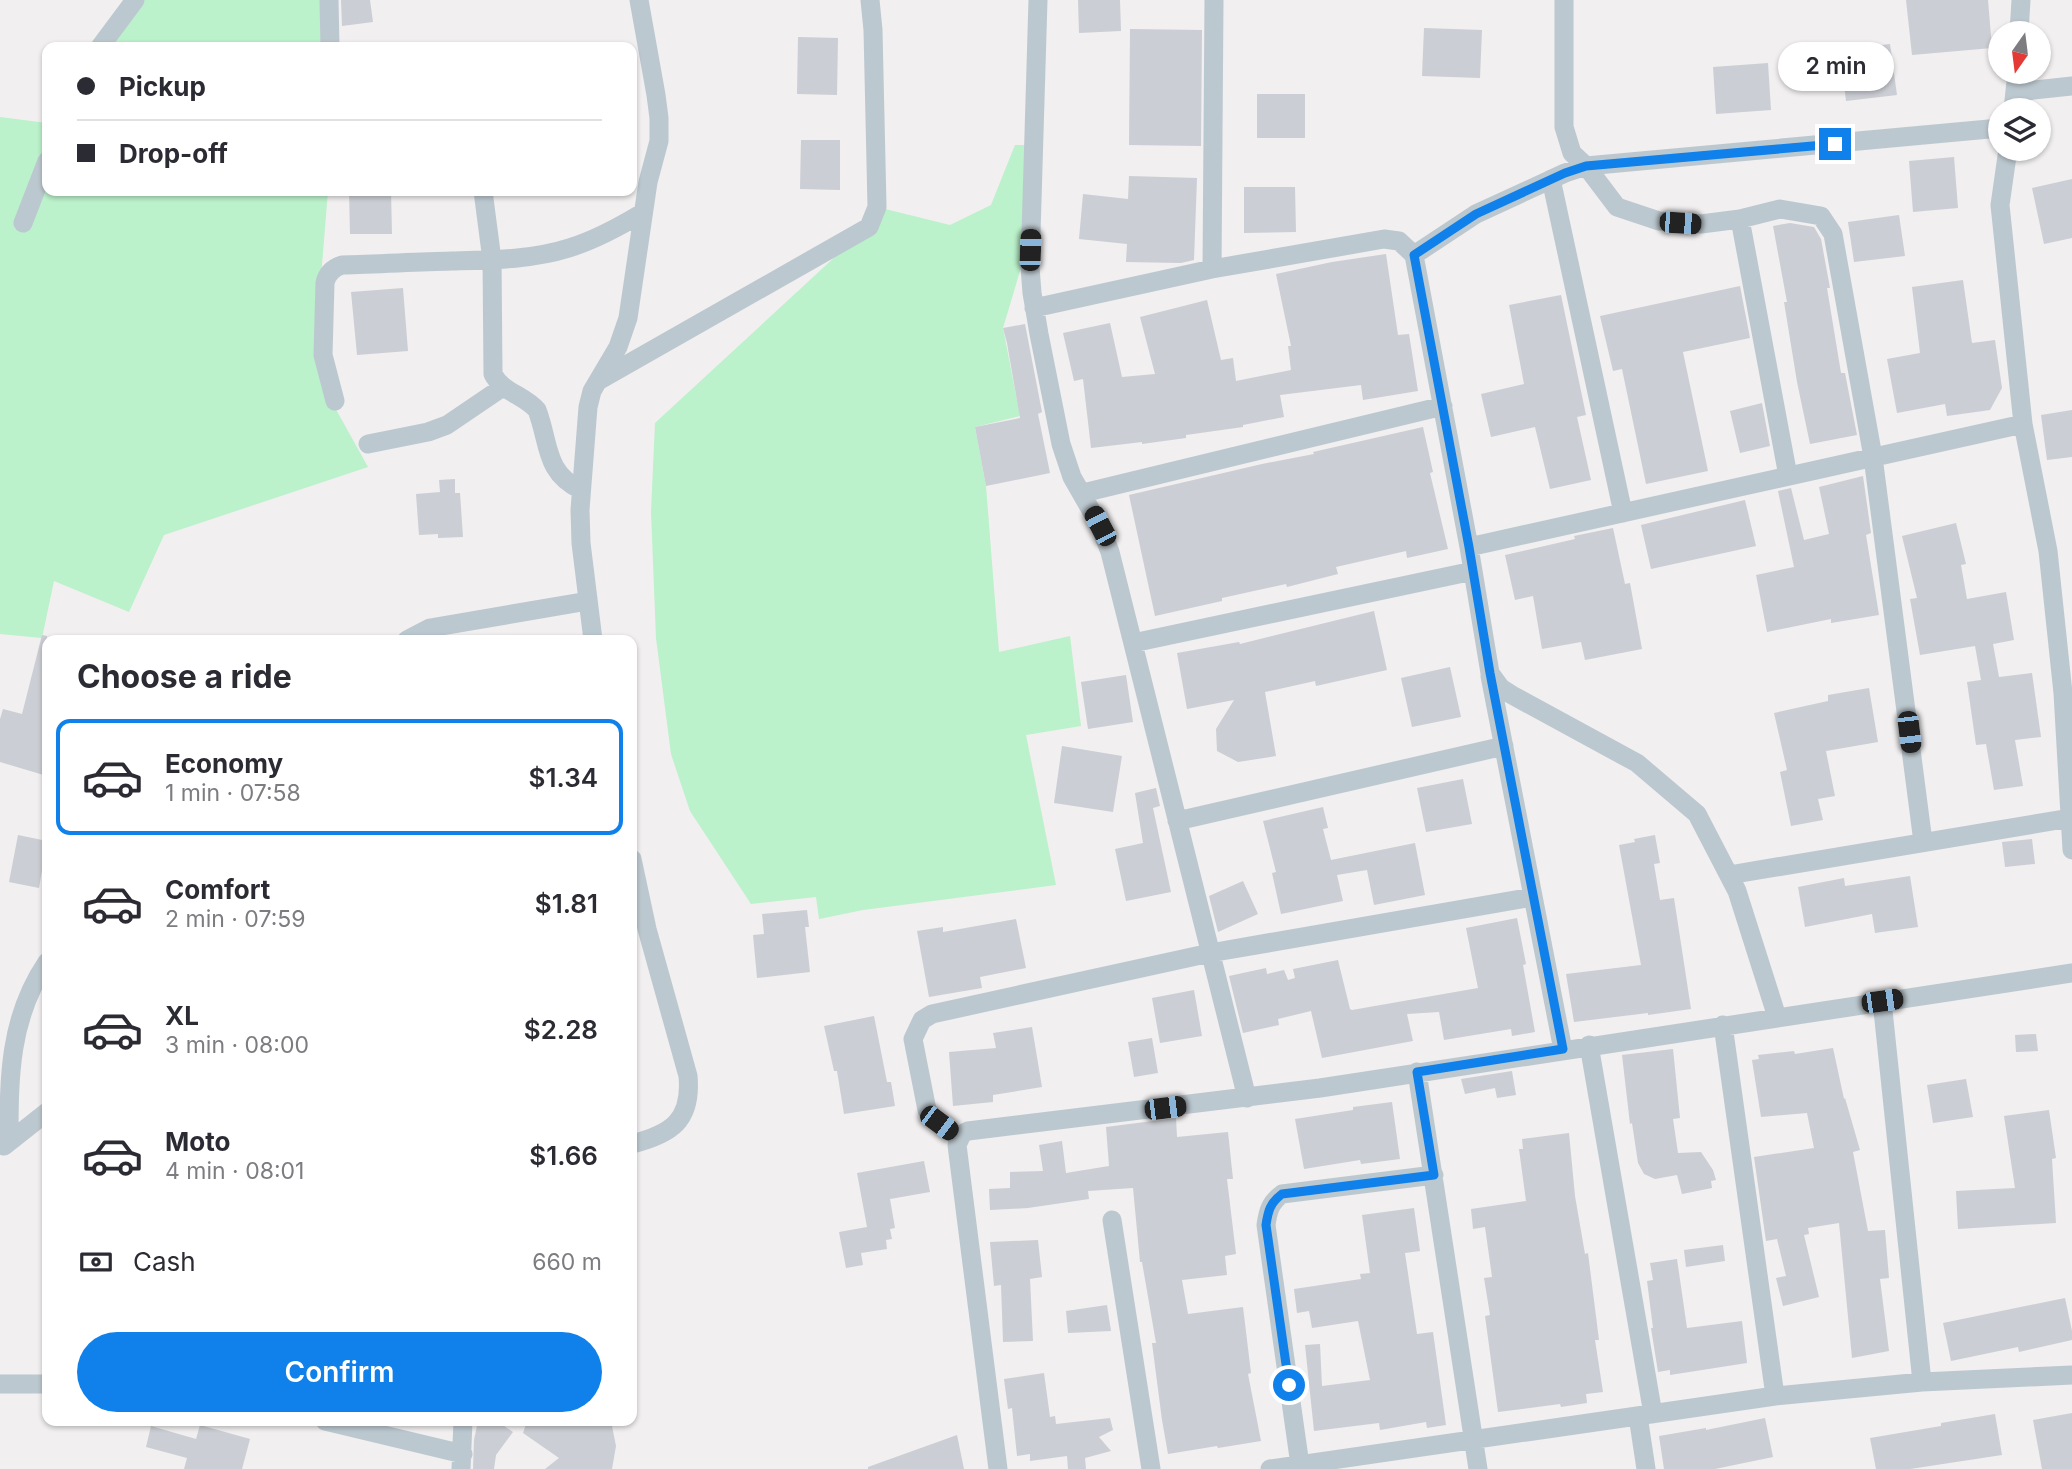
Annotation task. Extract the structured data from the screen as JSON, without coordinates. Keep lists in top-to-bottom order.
{
  "north": "bottom",
  "page": {
    "bubble": "2 min",
    "banner": ["Pickup", "Drop-off"],
    "heading": "Choose a ride",
    "list": [
      {
        "name": "Economy",
        "note": "1 min · 07:58",
        "value": "$1.34"
      },
      {
        "name": "Comfort",
        "note": "2 min · 07:59",
        "value": "$1.81"
      },
      {
        "name": "XL",
        "note": "3 min · 08:00",
        "value": "$2.28"
      },
      {
        "name": "Moto",
        "note": "4 min · 08:01",
        "value": "$1.66"
      }
    ],
    "pay": ["Cash", "660 m"],
    "buttons": "Confirm"
  }
}
